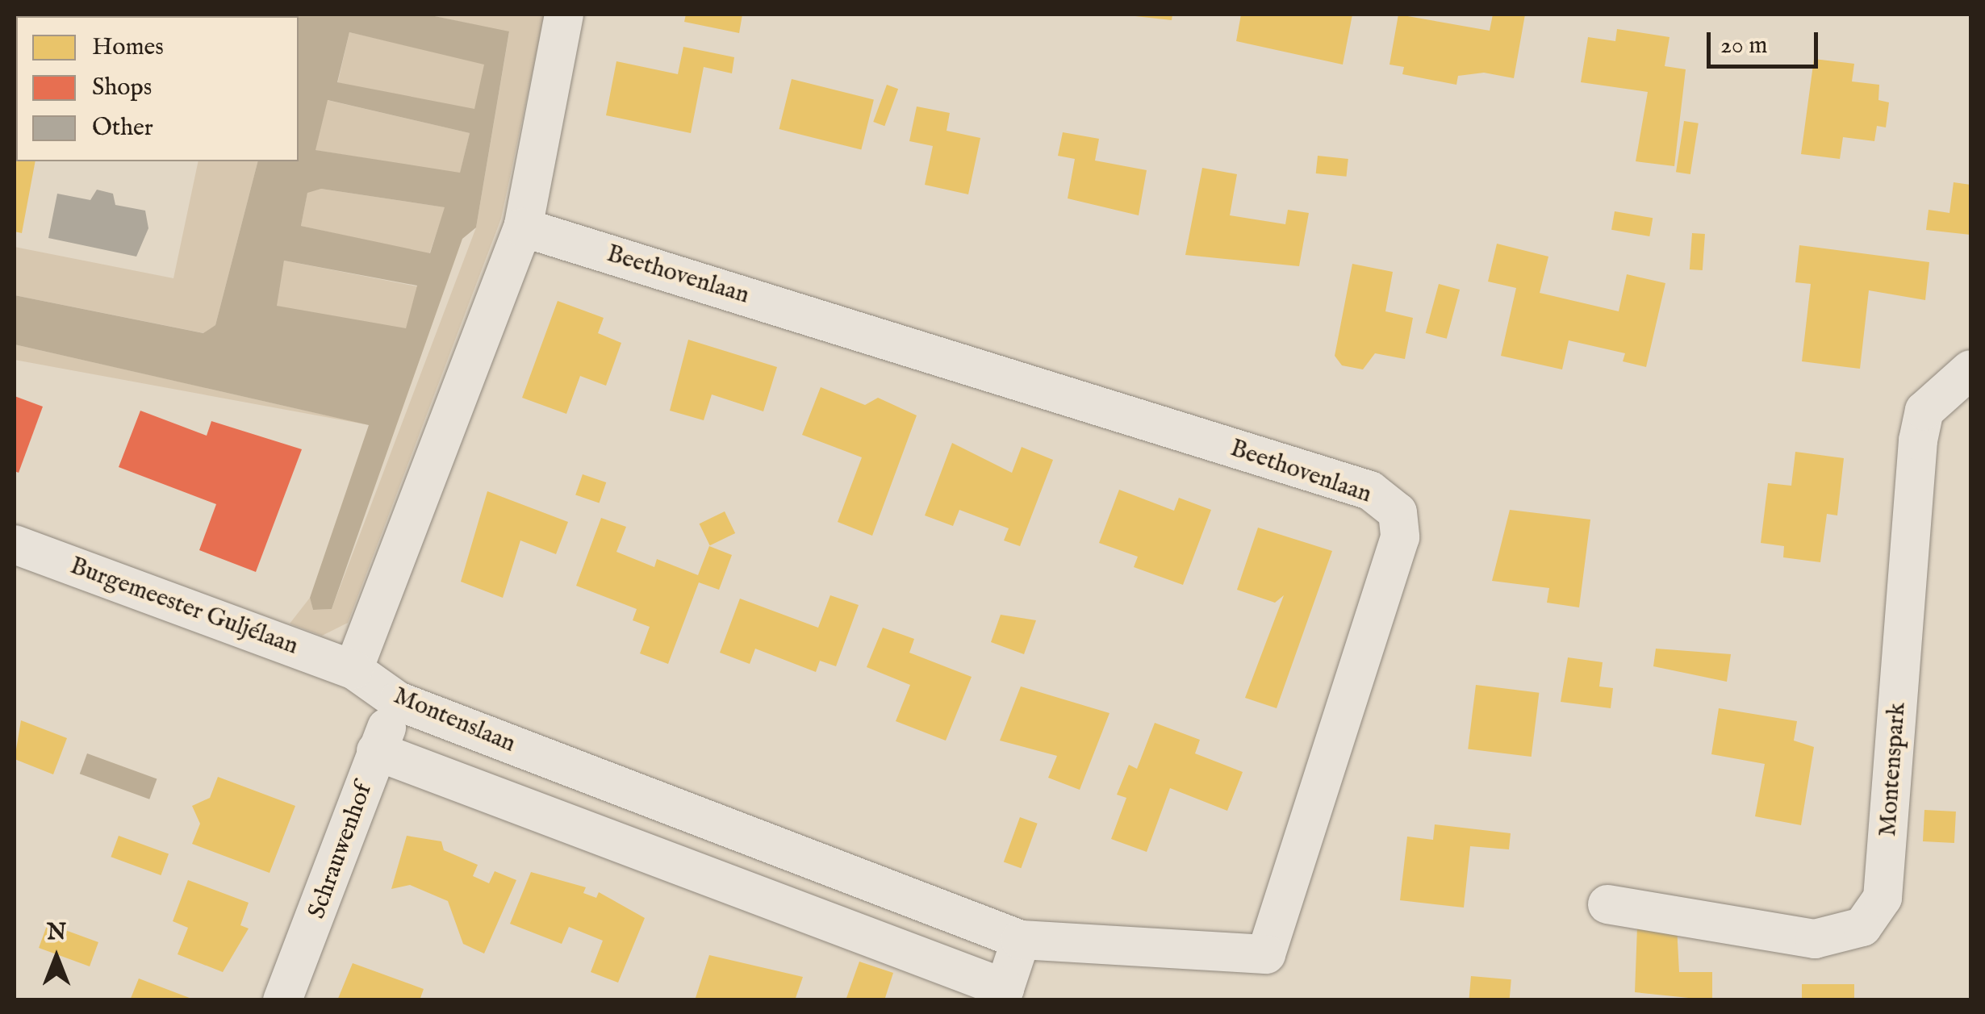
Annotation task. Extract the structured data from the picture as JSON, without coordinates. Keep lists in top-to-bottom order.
{
  "streets": {
    "street": [
      "Beethovenlaan",
      "Burgemeester Guljélaan",
      "Montenslaan",
      "Montenspark",
      "Schrauwenhof"
    ]
  },
  "crossings": [
    ["Beethovenlaan", "Montenslaan"],
    ["Burgemeester Guljélaan", "Montenslaan"],
    ["Montenslaan", "Schrauwenhof"]
  ],
  "legend": ["Homes", "Shops", "Other"],
  "scale_bar": "20 m",
  "north": "top"
}
